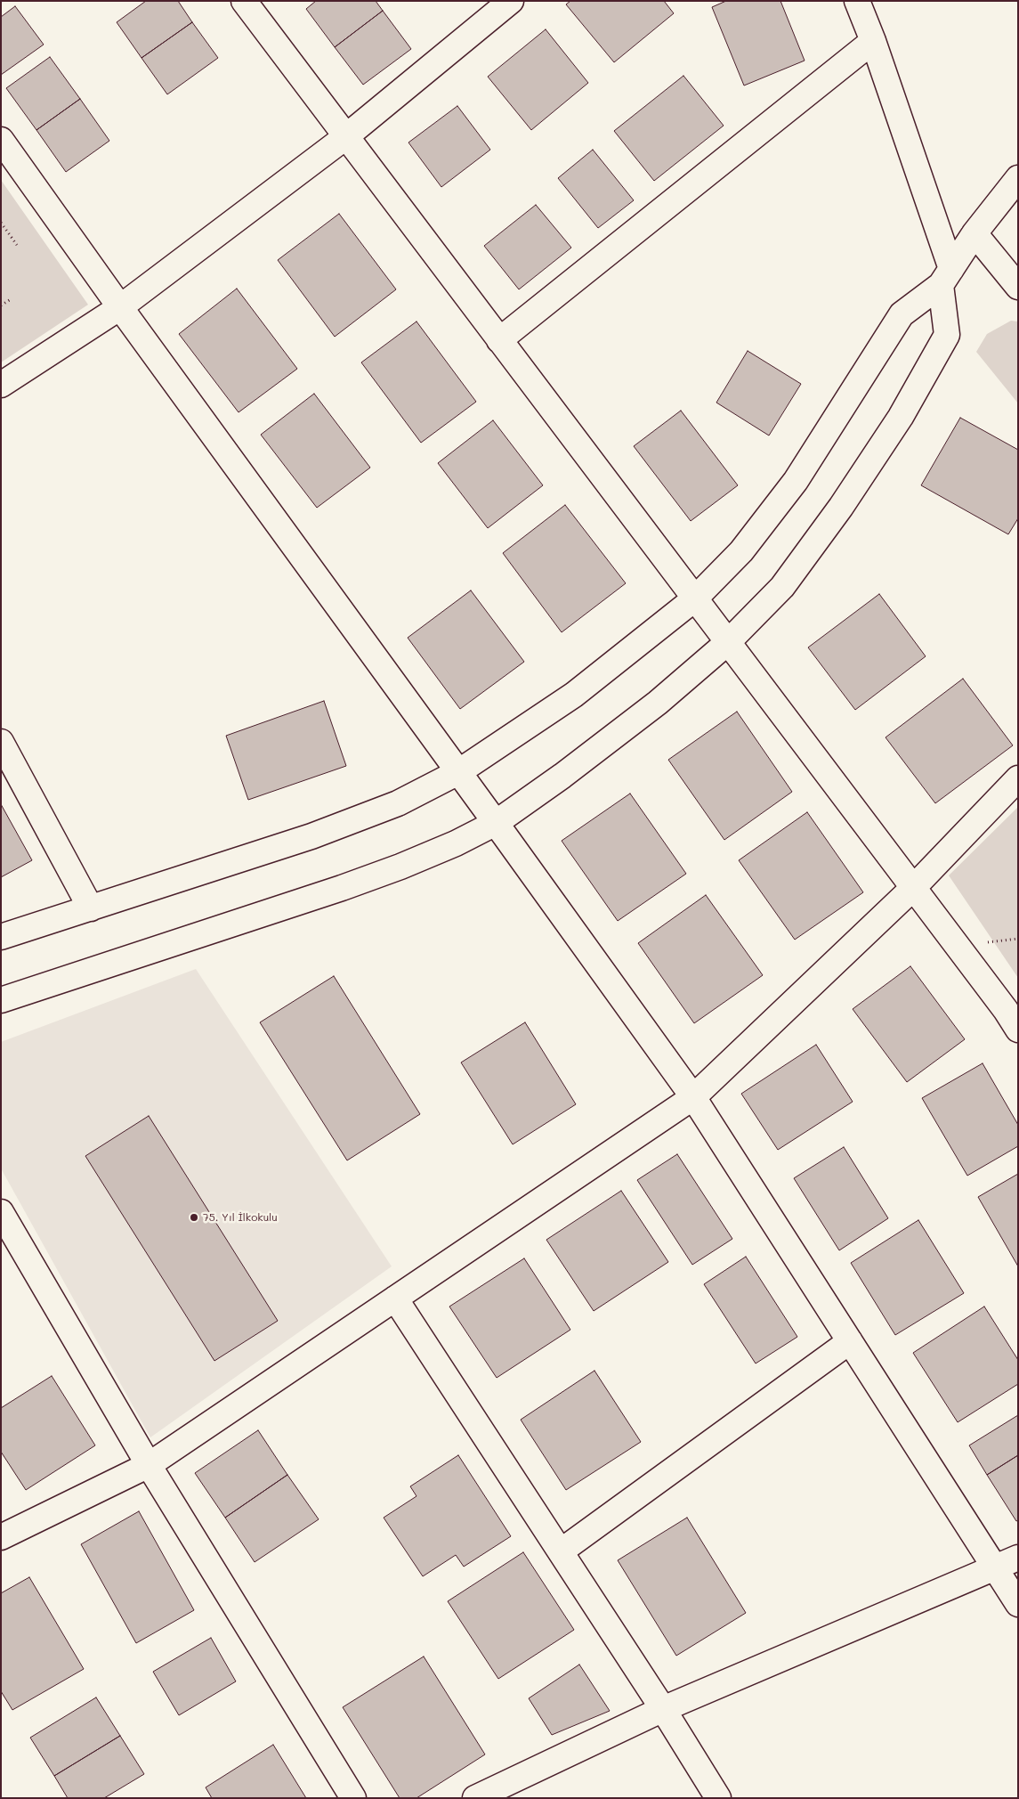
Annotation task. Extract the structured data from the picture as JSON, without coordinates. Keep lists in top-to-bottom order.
{
  "places": ["75. Yıl İlkokulu"]
}
